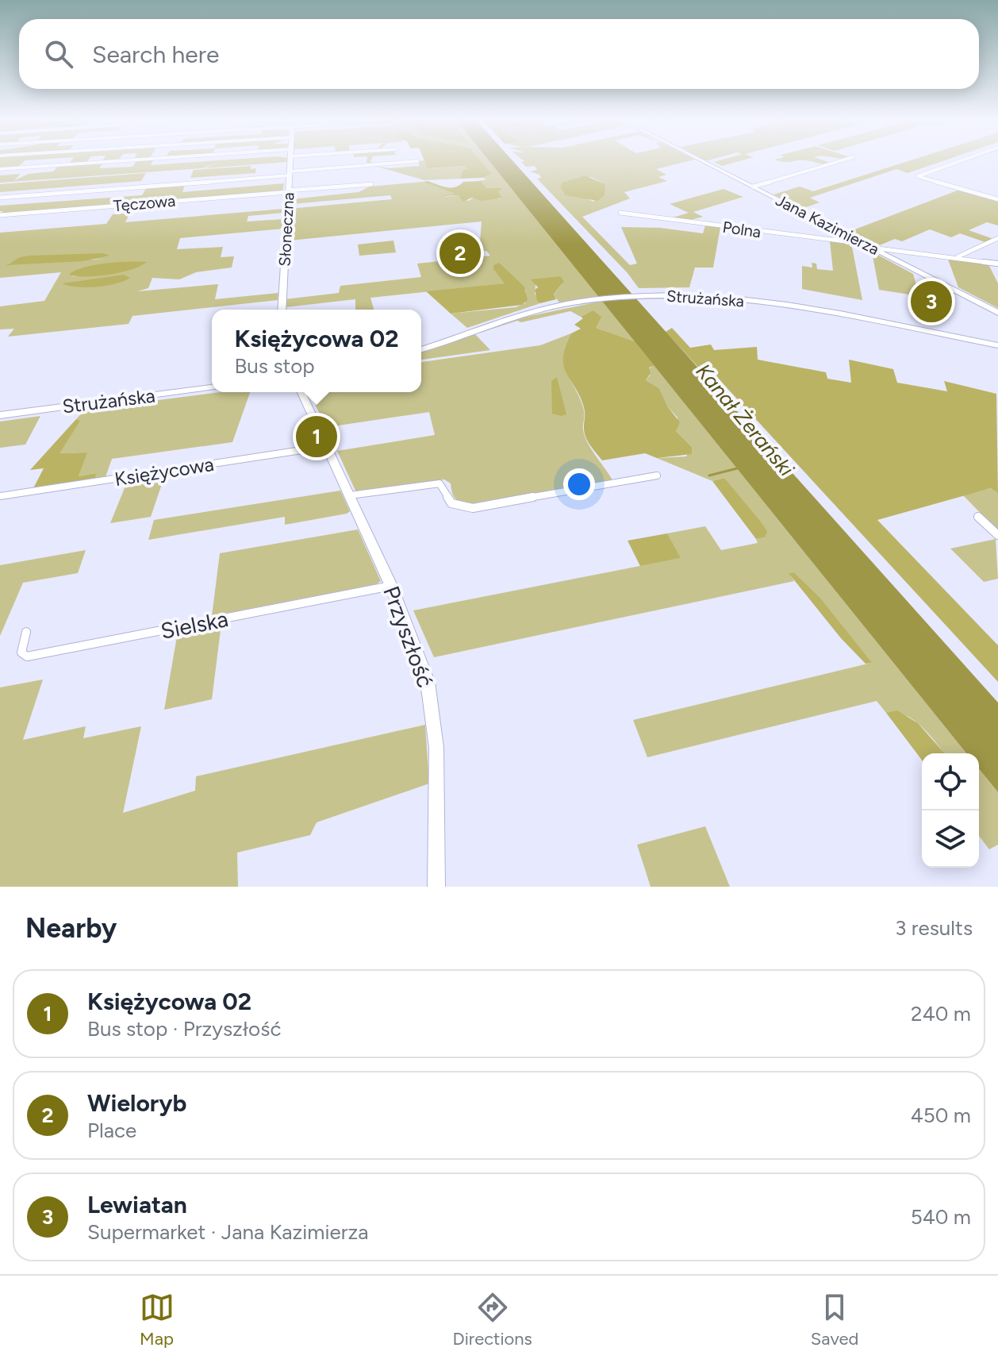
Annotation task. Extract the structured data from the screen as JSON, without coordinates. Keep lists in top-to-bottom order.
{
  "streets": {
    "main road": [
      "Jana Kazimierza",
      "Słoneczna",
      "Strużańska",
      "Przyszłość"
    ],
    "street": [
      "Tęczowa",
      "Polna",
      "Księżycowa",
      "Sielska"
    ]
  },
  "crossings": [
    ["Tęczowa", "Słoneczna"],
    ["Jana Kazimierza", "Polna"],
    ["Księżycowa", "Przyszłość"],
    ["Sielska", "Przyszłość"]
  ],
  "water": ["Kanał Żerański"],
  "page": {
    "search": "Search here",
    "pins": ["2", "3", "1"],
    "popup": ["Księżycowa 02", "Bus stop"],
    "heading": ["Nearby", "3 results"],
    "list": [
      {
        "mark": "1",
        "name": "Księżycowa 02",
        "note": "Bus stop · Przyszłość",
        "value": "240 m"
      },
      {
        "mark": "2",
        "name": "Wieloryb",
        "note": "Place",
        "value": "450 m"
      },
      {
        "mark": "3",
        "name": "Lewiatan",
        "note": "Supermarket · Jana Kazimierza",
        "value": "540 m"
      }
    ],
    "nav": ["Map", "Directions", "Saved"]
  }
}
